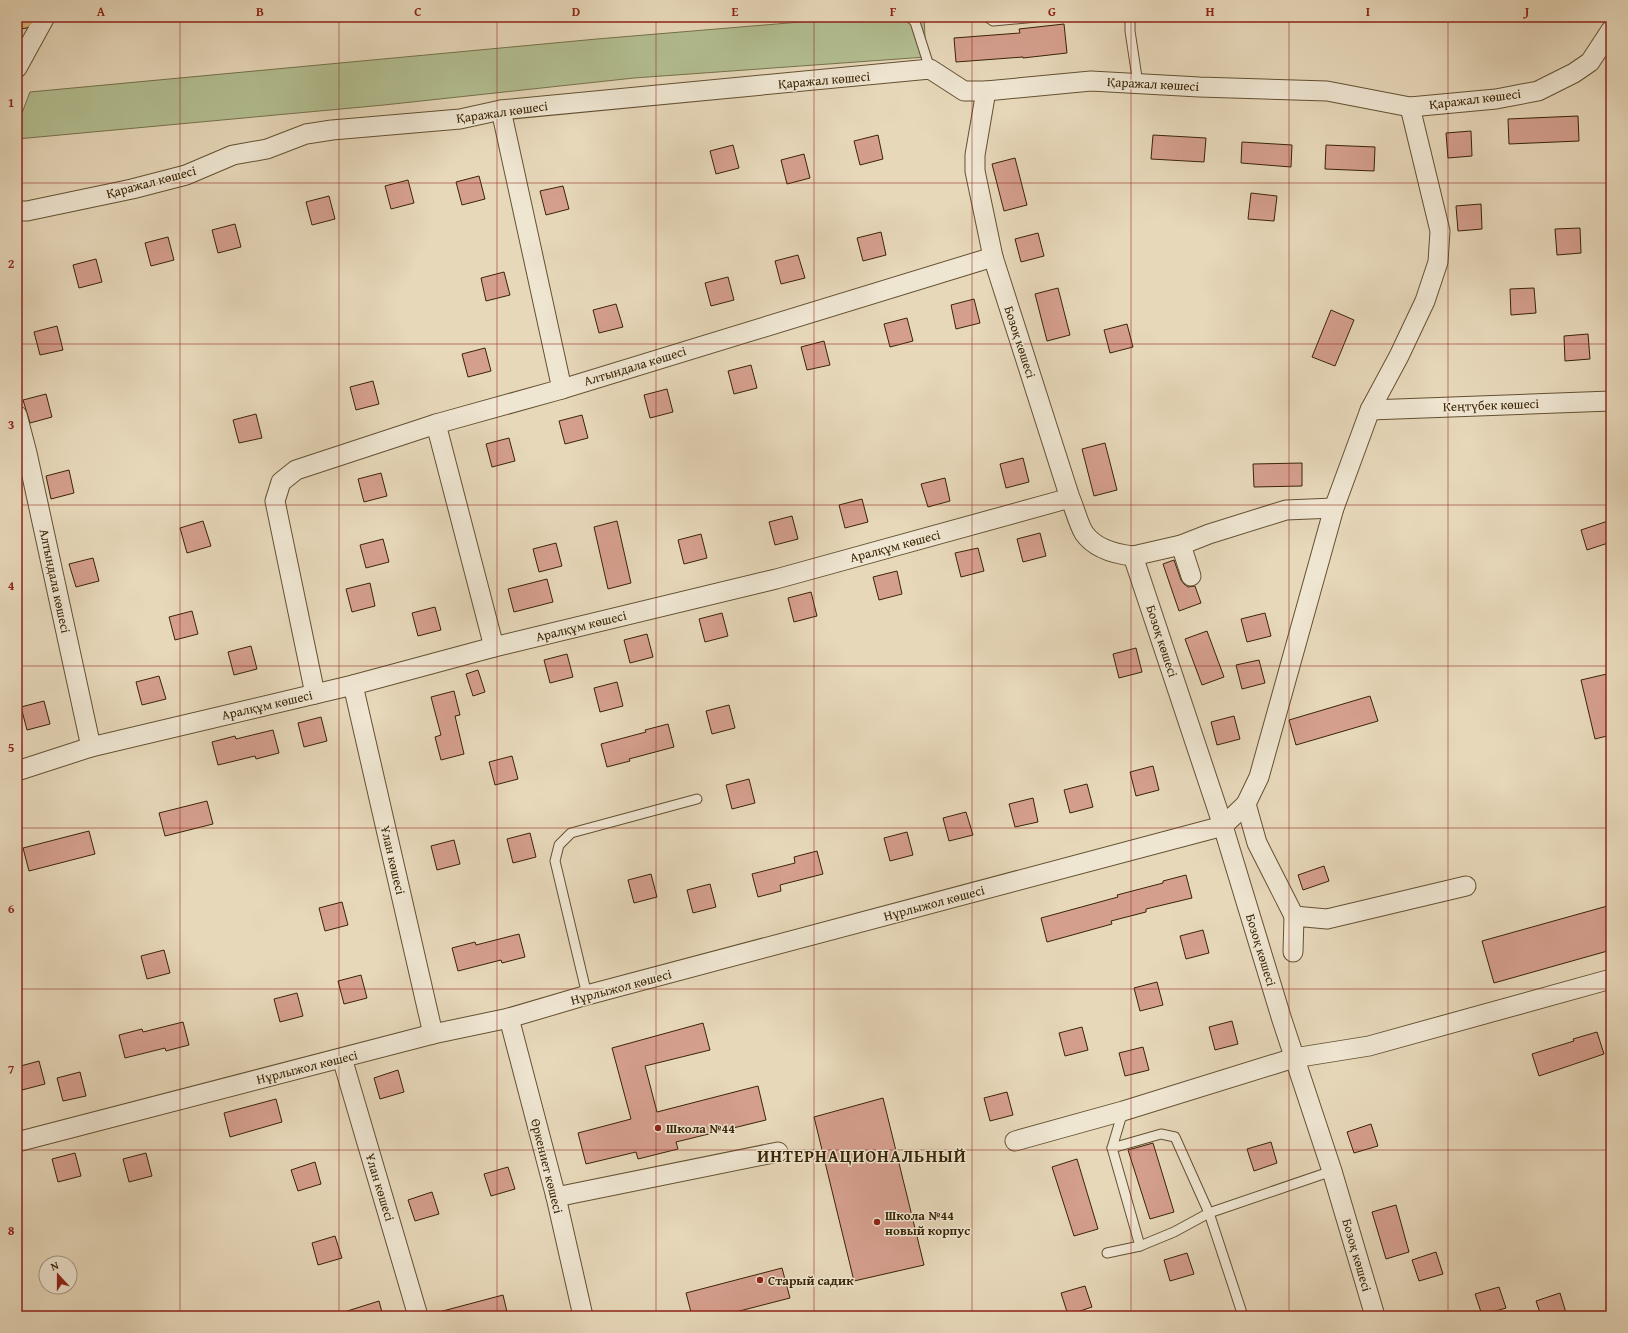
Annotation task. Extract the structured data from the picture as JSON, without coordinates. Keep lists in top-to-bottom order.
{
  "streets": {
    "street": [
      "Қаражал көшесі",
      "Бозоқ көшесі",
      "Алтындала көшесі",
      "Кеңтүбек көшесі",
      "Аралқұм көшесі",
      "Ұлан көшесі",
      "Нұрлыжол көшесі",
      "Өркениет көшесі"
    ]
  },
  "crossings": [
    ["Қаражал көшесі", "Бозоқ көшесі"],
    ["Бозоқ көшесі", "Алтындала көшесі"],
    ["Бозоқ көшесі", "Аралқұм көшесі"],
    ["Бозоқ көшесі", "Нұрлыжол көшесі"],
    ["Алтындала көшесі", "Аралқұм көшесі"],
    ["Аралқұм көшесі", "Ұлан көшесі"],
    ["Ұлан көшесі", "Нұрлыжол көшесі"],
    ["Нұрлыжол көшесі", "Өркениет көшесі"]
  ],
  "districts": ["ИНТЕРНАЦИОНАЛЬНЫЙ"],
  "places": ["Школа №44", "Школа №44 новый корпус", "Старый садик"],
  "north": "top",
  "grid": {
    "columns": [
      "A",
      "B",
      "C",
      "D",
      "E",
      "F",
      "G",
      "H",
      "I",
      "J"
    ],
    "rows": [
      "1",
      "2",
      "3",
      "4",
      "5",
      "6",
      "7",
      "8"
    ]
  }
}
